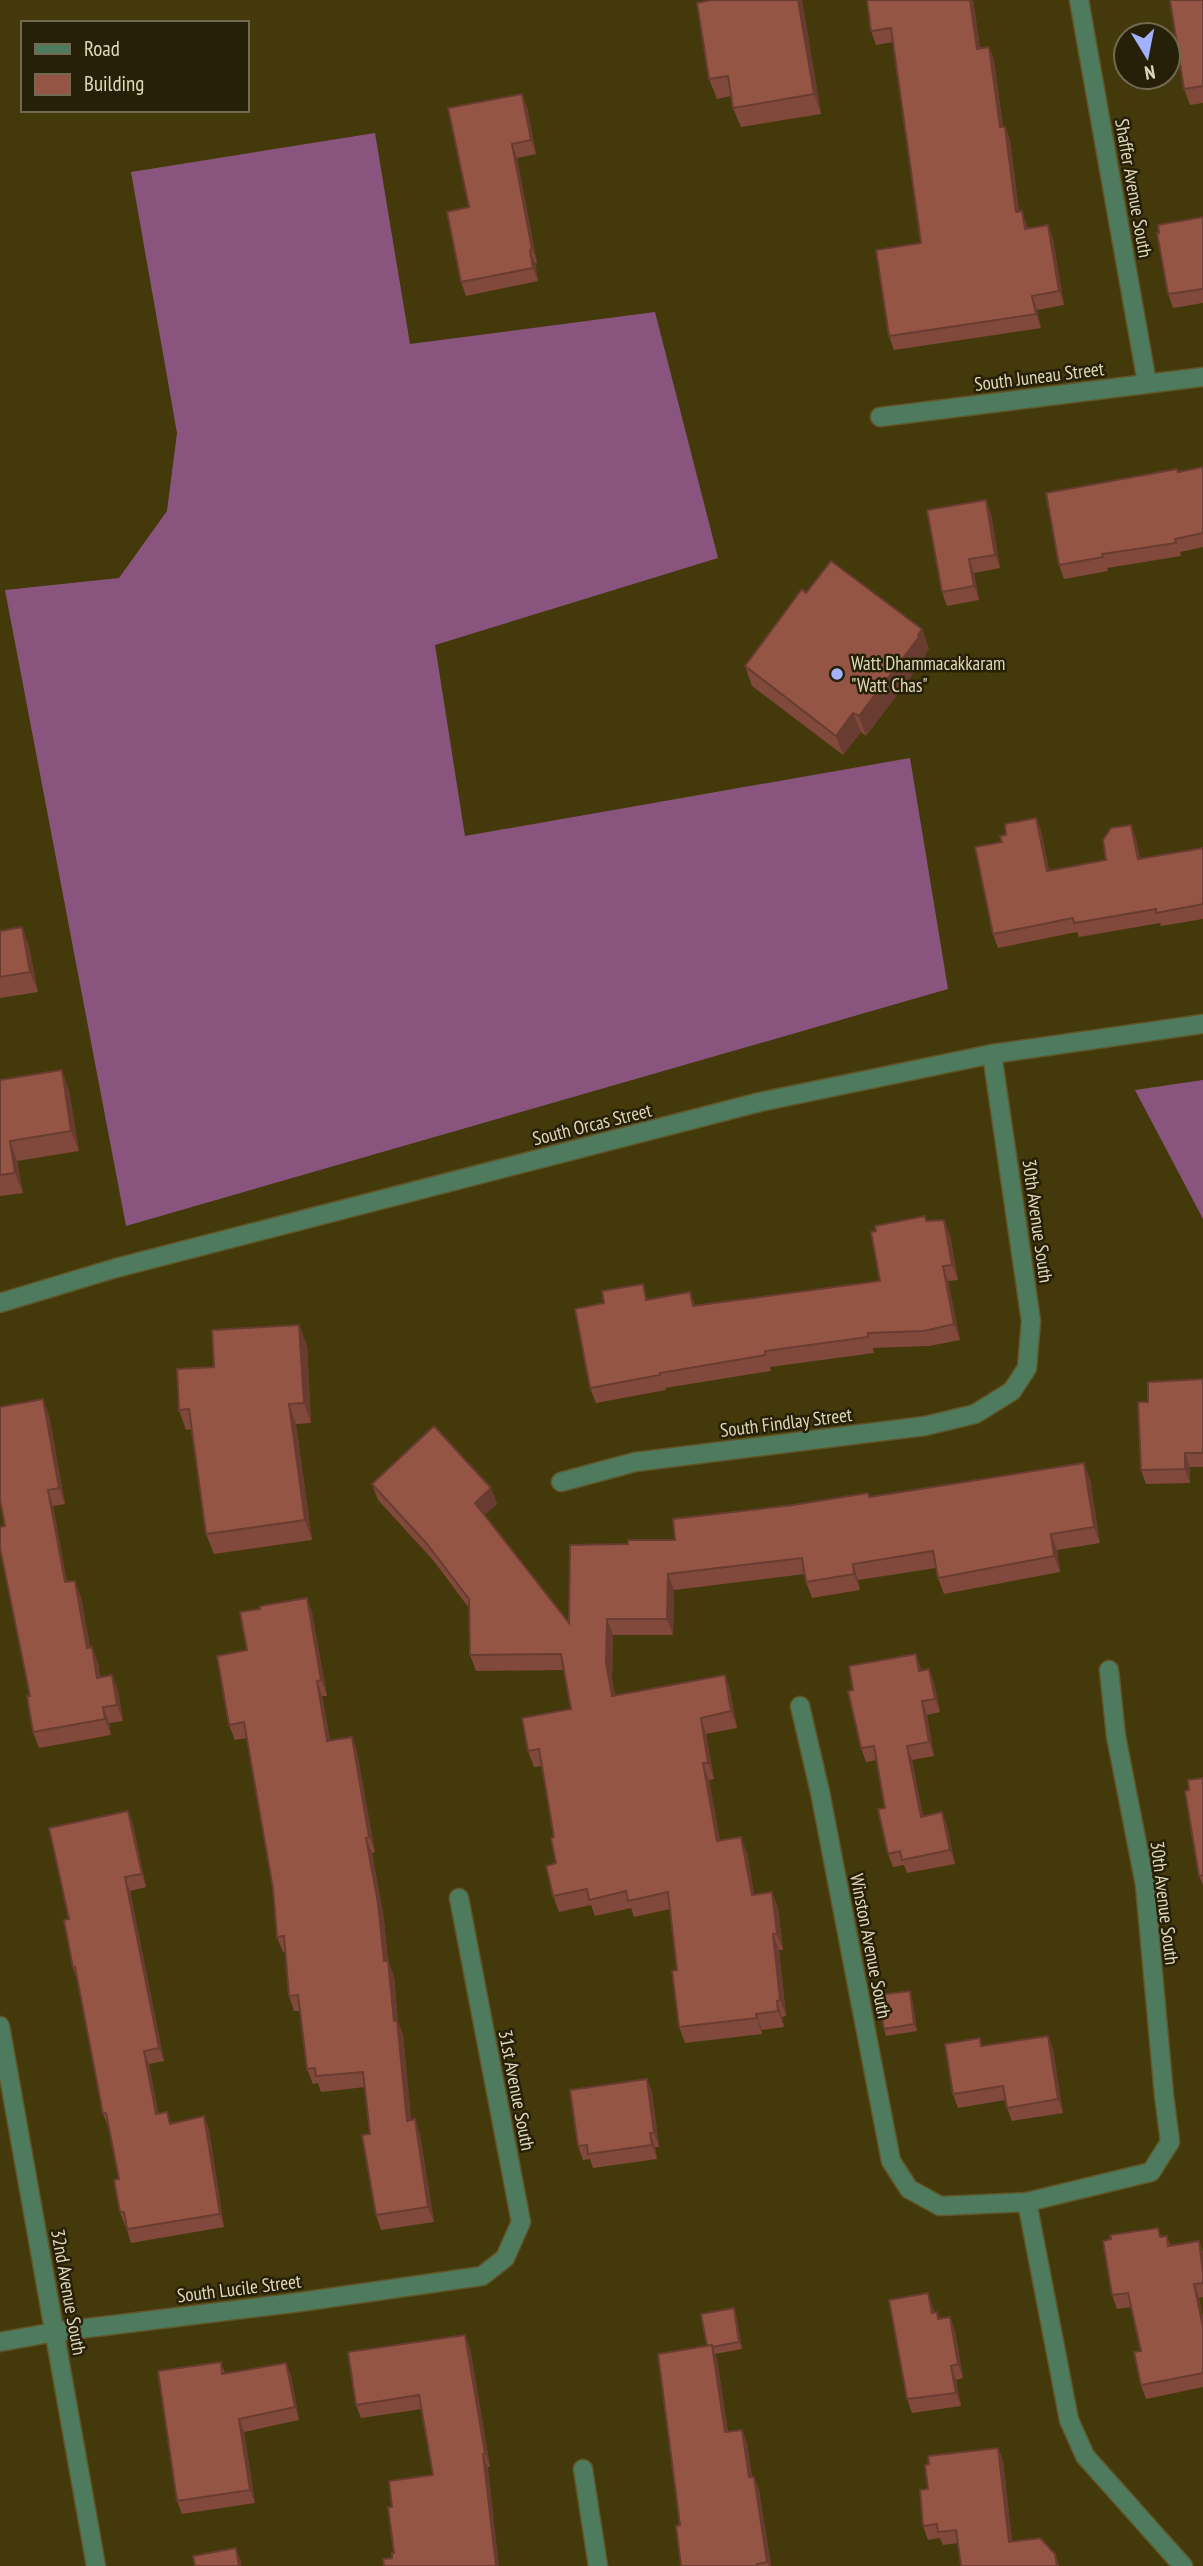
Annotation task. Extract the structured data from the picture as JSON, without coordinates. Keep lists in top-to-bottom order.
{
  "streets": {
    "street": [
      "Shaffer Avenue South",
      "South Juneau Street",
      "South Orcas Street",
      "30th Avenue South",
      "South Findlay Street",
      "Winston Avenue South",
      "31st Avenue South",
      "South Lucile Street",
      "32nd Avenue South"
    ]
  },
  "crossings": [
    ["Shaffer Avenue South", "South Juneau Street"],
    ["South Orcas Street", "30th Avenue South"],
    ["30th Avenue South", "South Findlay Street"],
    ["30th Avenue South", "Winston Avenue South"],
    ["31st Avenue South", "South Lucile Street"],
    ["South Lucile Street", "32nd Avenue South"]
  ],
  "places": ["Watt Dhammacakkaram \"Watt Chas\""],
  "legend": ["Road", "Building"],
  "north": "bottom"
}
